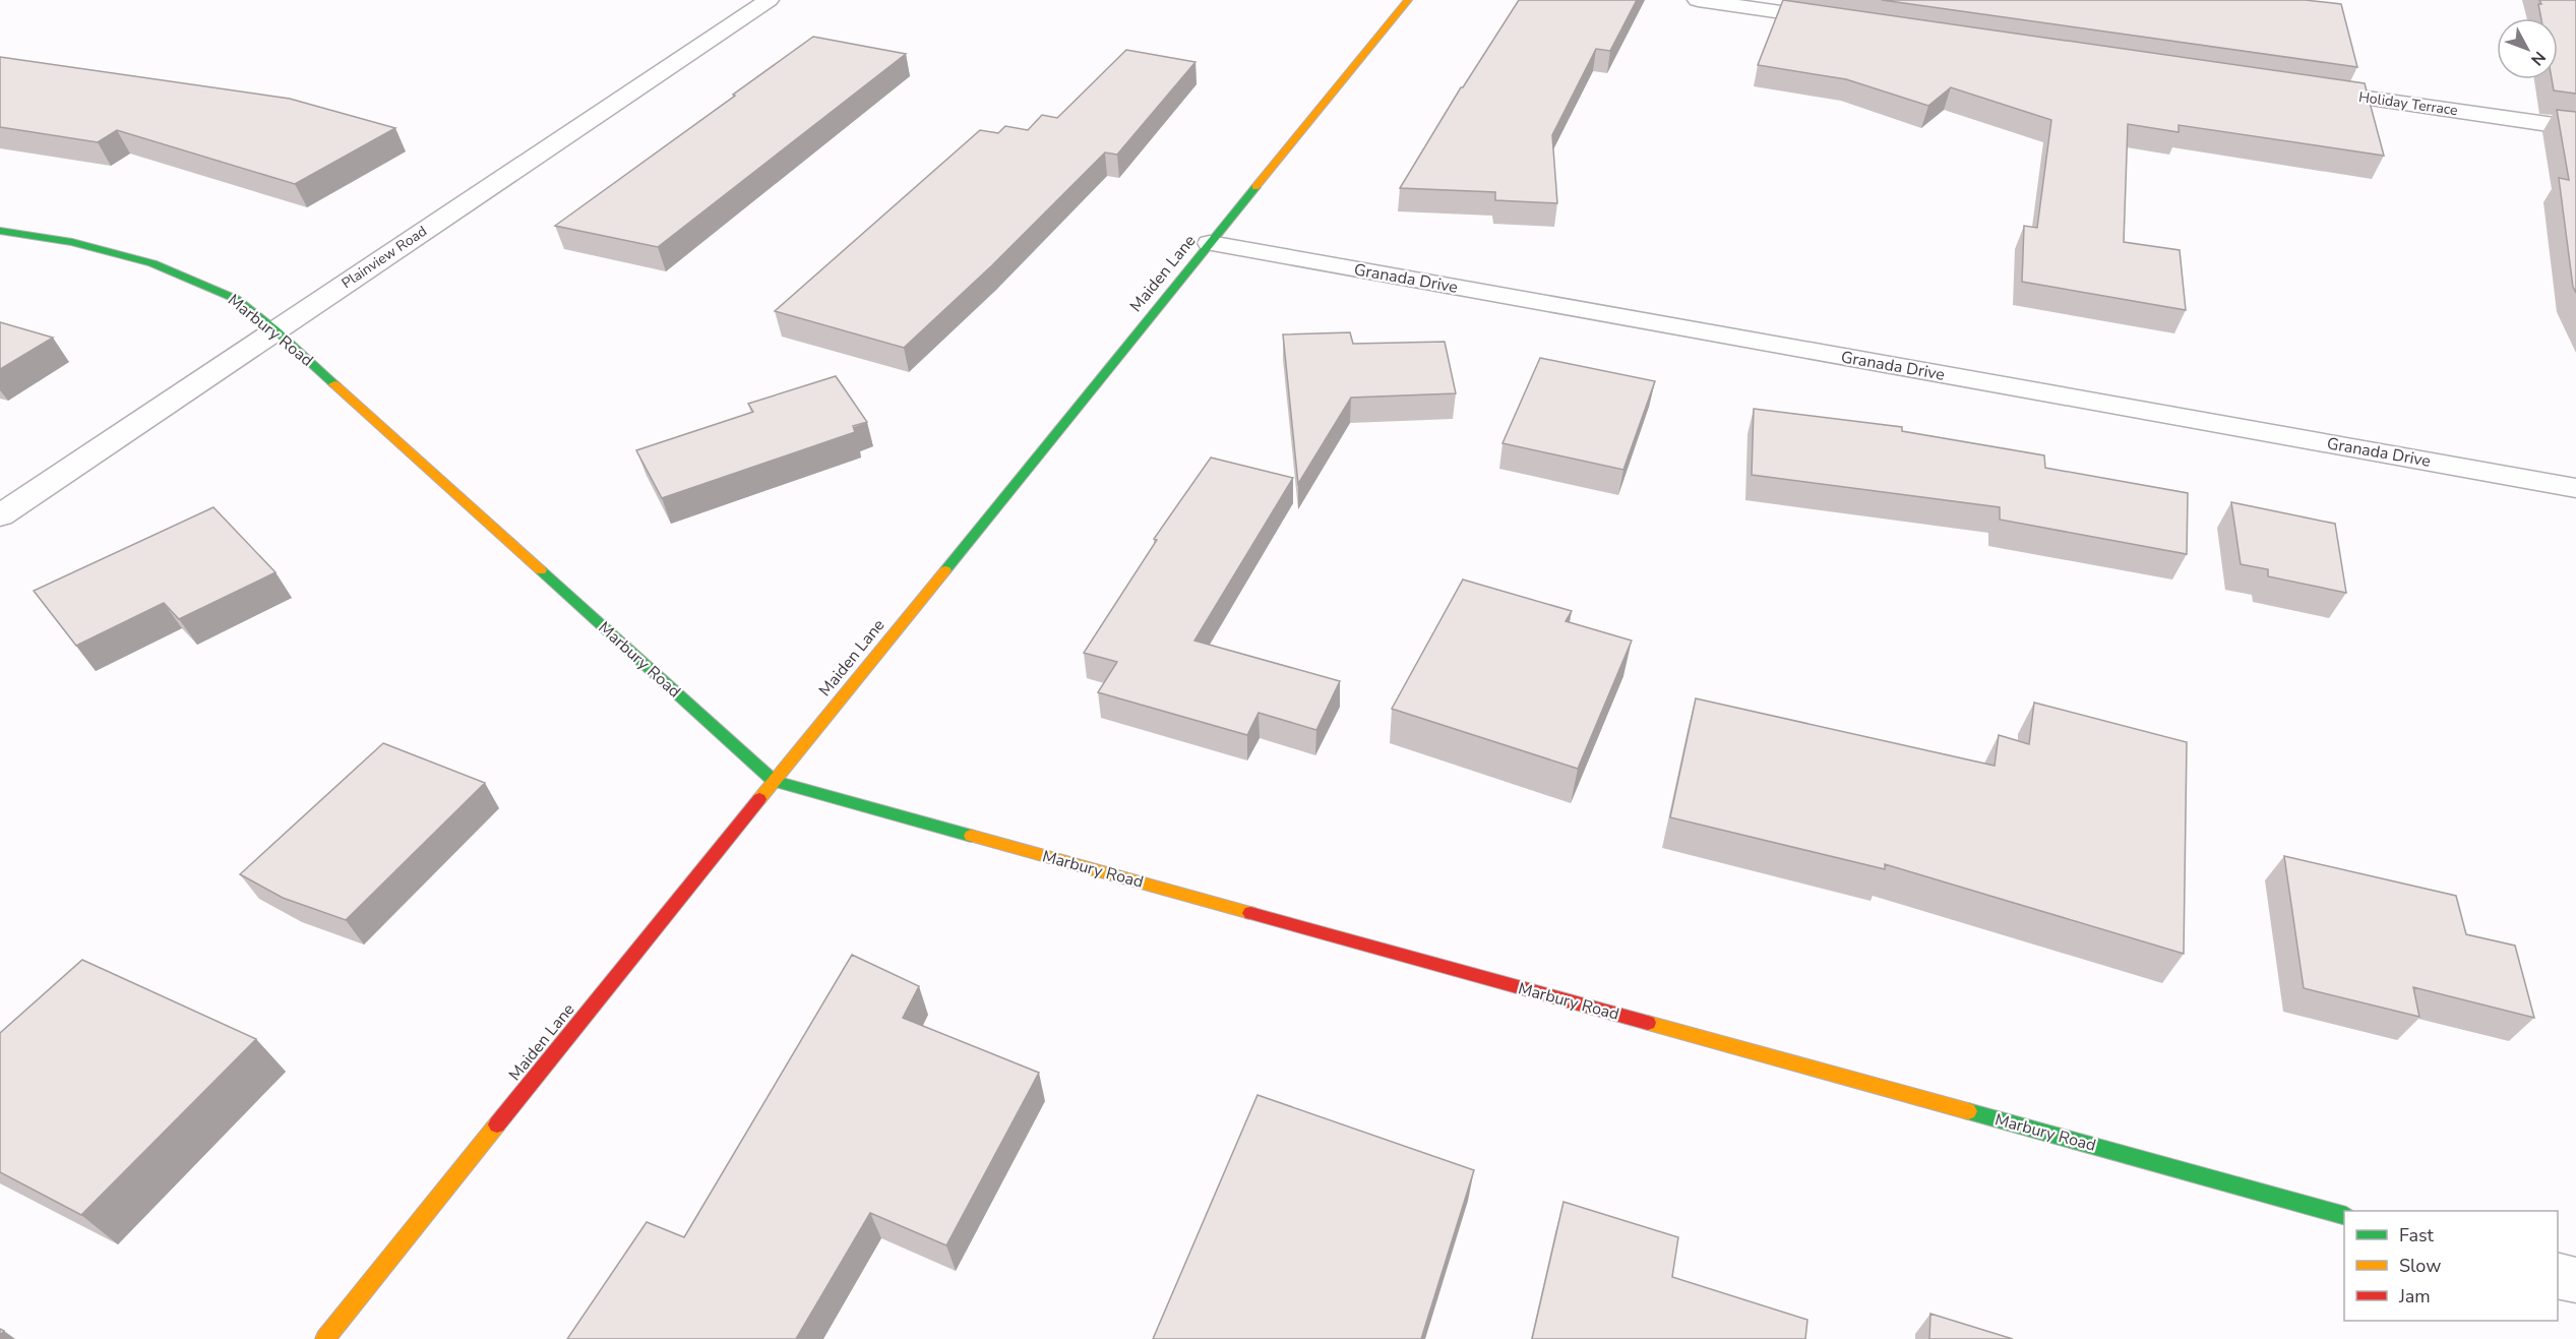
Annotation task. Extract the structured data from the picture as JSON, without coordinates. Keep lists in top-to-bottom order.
{
  "streets": {
    "street": [
      "Holiday Terrace",
      "Plainview Road",
      "Maiden Lane",
      "Granada Drive",
      "Marbury Road"
    ]
  },
  "crossings": [
    ["Plainview Road", "Marbury Road"],
    ["Maiden Lane", "Granada Drive"],
    ["Maiden Lane", "Marbury Road"]
  ],
  "legend": ["Fast", "Slow", "Jam"],
  "north": "bottom right"
}
